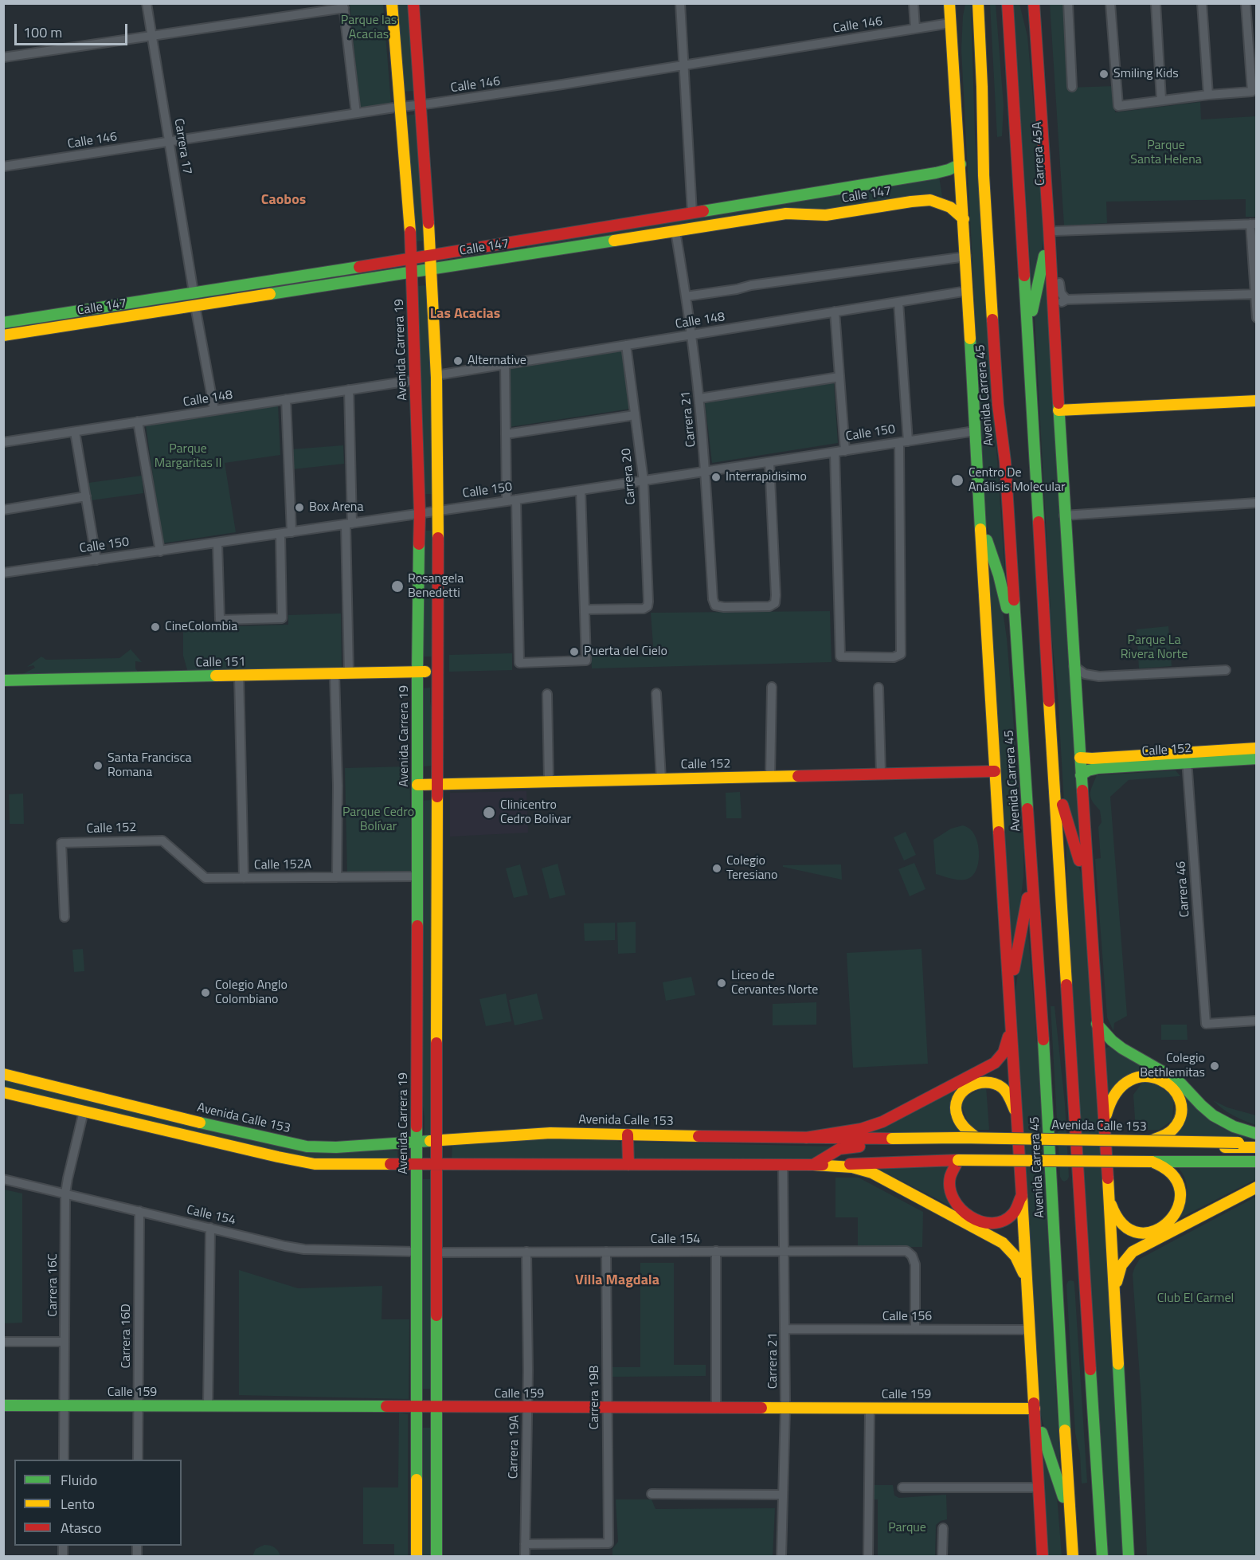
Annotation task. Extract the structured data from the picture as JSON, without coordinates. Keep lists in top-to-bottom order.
{
  "streets": {
    "main road": [
      "Calle 147",
      "Avenida Carrera 19",
      "Avenida Carrera 45",
      "Calle 151",
      "Calle 152",
      "Avenida Calle 153",
      "Calle 159"
    ],
    "street": [
      "Calle 146",
      "Carrera 17",
      "Carrera 45A",
      "Calle 148",
      "Carrera 21",
      "Calle 150",
      "Carrera 20",
      "Calle 152A",
      "Carrera 46",
      "Calle 154",
      "Carrera 16C",
      "Calle 156",
      "Carrera 16D",
      "Carrera 19B",
      "Carrera 19A"
    ]
  },
  "crossings": [
    ["Calle 146", "Carrera 17"],
    ["Calle 146", "Avenida Carrera 19"],
    ["Calle 146", "Avenida Carrera 45"],
    ["Carrera 17", "Calle 147"],
    ["Calle 147", "Avenida Carrera 19"],
    ["Calle 147", "Avenida Carrera 45"],
    ["Calle 147", "Carrera 21"],
    ["Calle 148", "Avenida Carrera 19"],
    ["Calle 148", "Avenida Carrera 45"],
    ["Calle 148", "Carrera 21"],
    ["Calle 148", "Carrera 20"],
    ["Avenida Carrera 19", "Calle 150"],
    ["Avenida Carrera 19", "Calle 151"],
    ["Avenida Carrera 19", "Calle 152"],
    ["Avenida Carrera 19", "Calle 152A"],
    ["Avenida Carrera 19", "Avenida Calle 153"],
    ["Avenida Carrera 19", "Calle 154"],
    ["Avenida Carrera 19", "Calle 159"],
    ["Avenida Carrera 45", "Calle 150"],
    ["Avenida Carrera 45", "Calle 152"],
    ["Avenida Carrera 45", "Calle 156"],
    ["Avenida Carrera 45", "Calle 159"],
    ["Carrera 21", "Calle 150"],
    ["Carrera 21", "Calle 154"],
    ["Carrera 21", "Calle 156"],
    ["Carrera 21", "Calle 159"],
    ["Calle 150", "Carrera 20"],
    ["Calle 152", "Calle 152A"],
    ["Calle 152", "Carrera 46"],
    ["Calle 154", "Carrera 16C"],
    ["Calle 154", "Calle 156"],
    ["Calle 154", "Carrera 16D"],
    ["Calle 154", "Carrera 19B"],
    ["Calle 154", "Carrera 19A"],
    ["Carrera 16C", "Calle 159"],
    ["Carrera 16D", "Calle 159"],
    ["Calle 159", "Carrera 19B"],
    ["Calle 159", "Carrera 19A"],
    ["Carrera 19B", "Carrera 19A"]
  ],
  "districts": ["Caobos", "Las Acacias", "Villa Magdala"],
  "parks": [
    "Parque las Acacias",
    "Parque Santa Helena",
    "Parque Margaritas II",
    "Parque La Rivera Norte",
    "Parque Cedro Bolívar",
    "Club El Carmel",
    "Parque"
  ],
  "places": [
    "Smiling Kids",
    "Alternative",
    "Interrapidisimo",
    "Centro De Análisis Molecular",
    "Box Arena",
    "Rosangela Benedetti",
    "CineColombia",
    "Puerta del Cielo",
    "Santa Francisca Romana",
    "Clinicentro Cedro Bolivar",
    "Colegio Teresiano",
    "Liceo de Cervantes Norte",
    "Colegio Anglo Colombiano",
    "Colegio Bethlemitas"
  ],
  "legend": ["Fluido", "Lento", "Atasco"],
  "scale_bar": "100 m"
}
